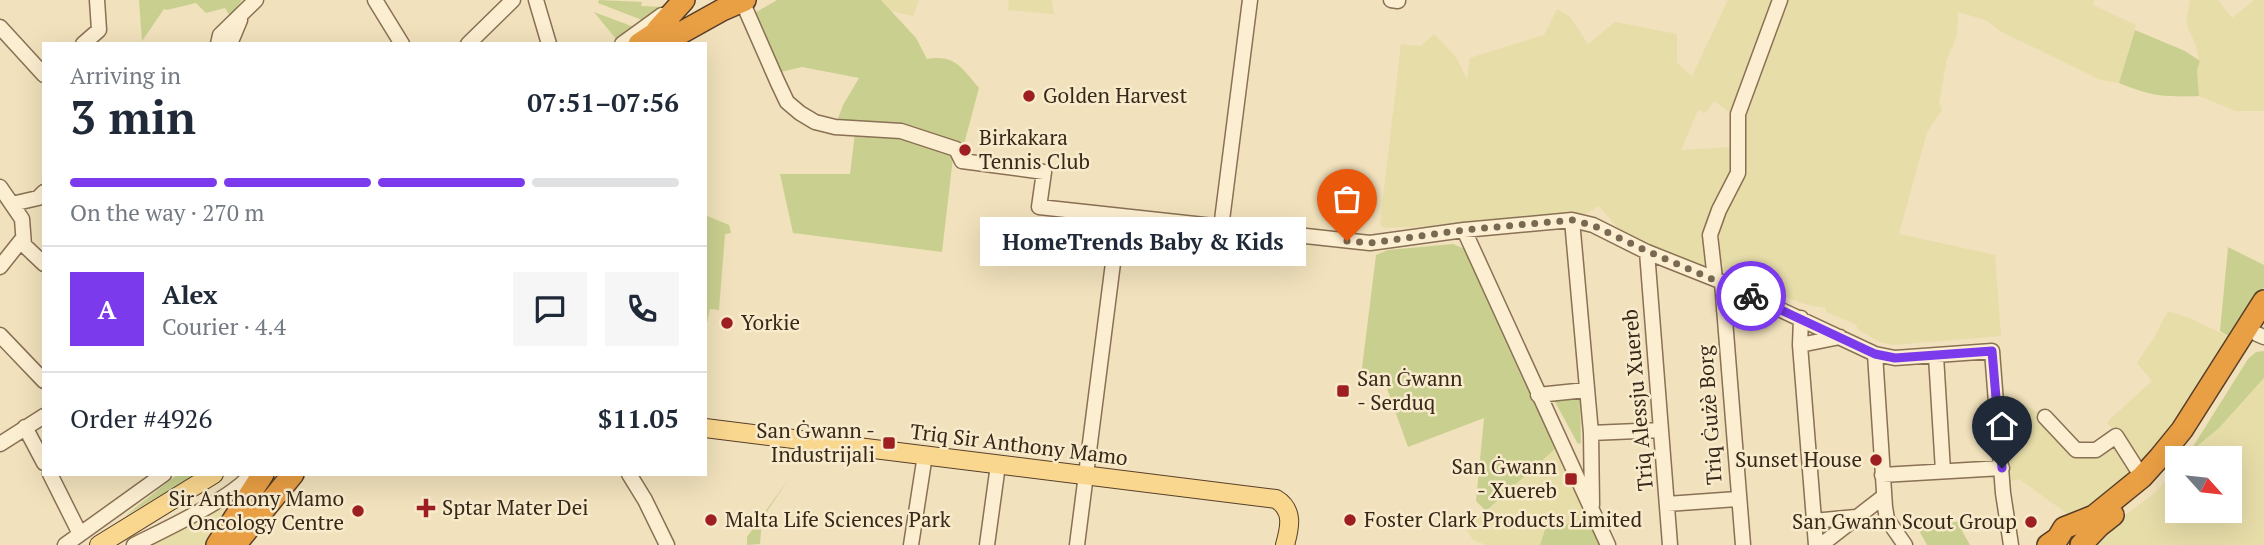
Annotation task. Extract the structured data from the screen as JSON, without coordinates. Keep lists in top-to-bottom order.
{
  "streets": {
    "main road": ["Triq Sir Anthony Mamo"],
    "street": ["Triq Alessju Xuereb", "Triq Ġużè Borg"]
  },
  "places": {
    "other": [
      "Golden Harvest",
      "Birkakara Tennis Club",
      "HomeTrends Baby & Kids",
      "Yorkie",
      "Sunset House",
      "Sir Anthony Mamo Oncology Centre",
      "Malta Life Sciences Park",
      "Foster Clark Products Limited",
      "San Gwann Scout Group"
    ],
    "transit": ["San Ġwann - Serduq", "San Ġwann - Industrijali", "San Ġwann - Xuereb"],
    "health": ["Sptar Mater Dei"]
  },
  "north": "bottom right",
  "page": {
    "heading": ["3 min", "Arriving in", "07:51–07:56"],
    "panel": [
      "Alex",
      "Courier · 4.4",
      "Order #4926",
      "$11.05"
    ],
    "bar": "On the way · 270 m",
    "bubble": "HomeTrends Baby & Kids",
    "round": "A"
  }
}
